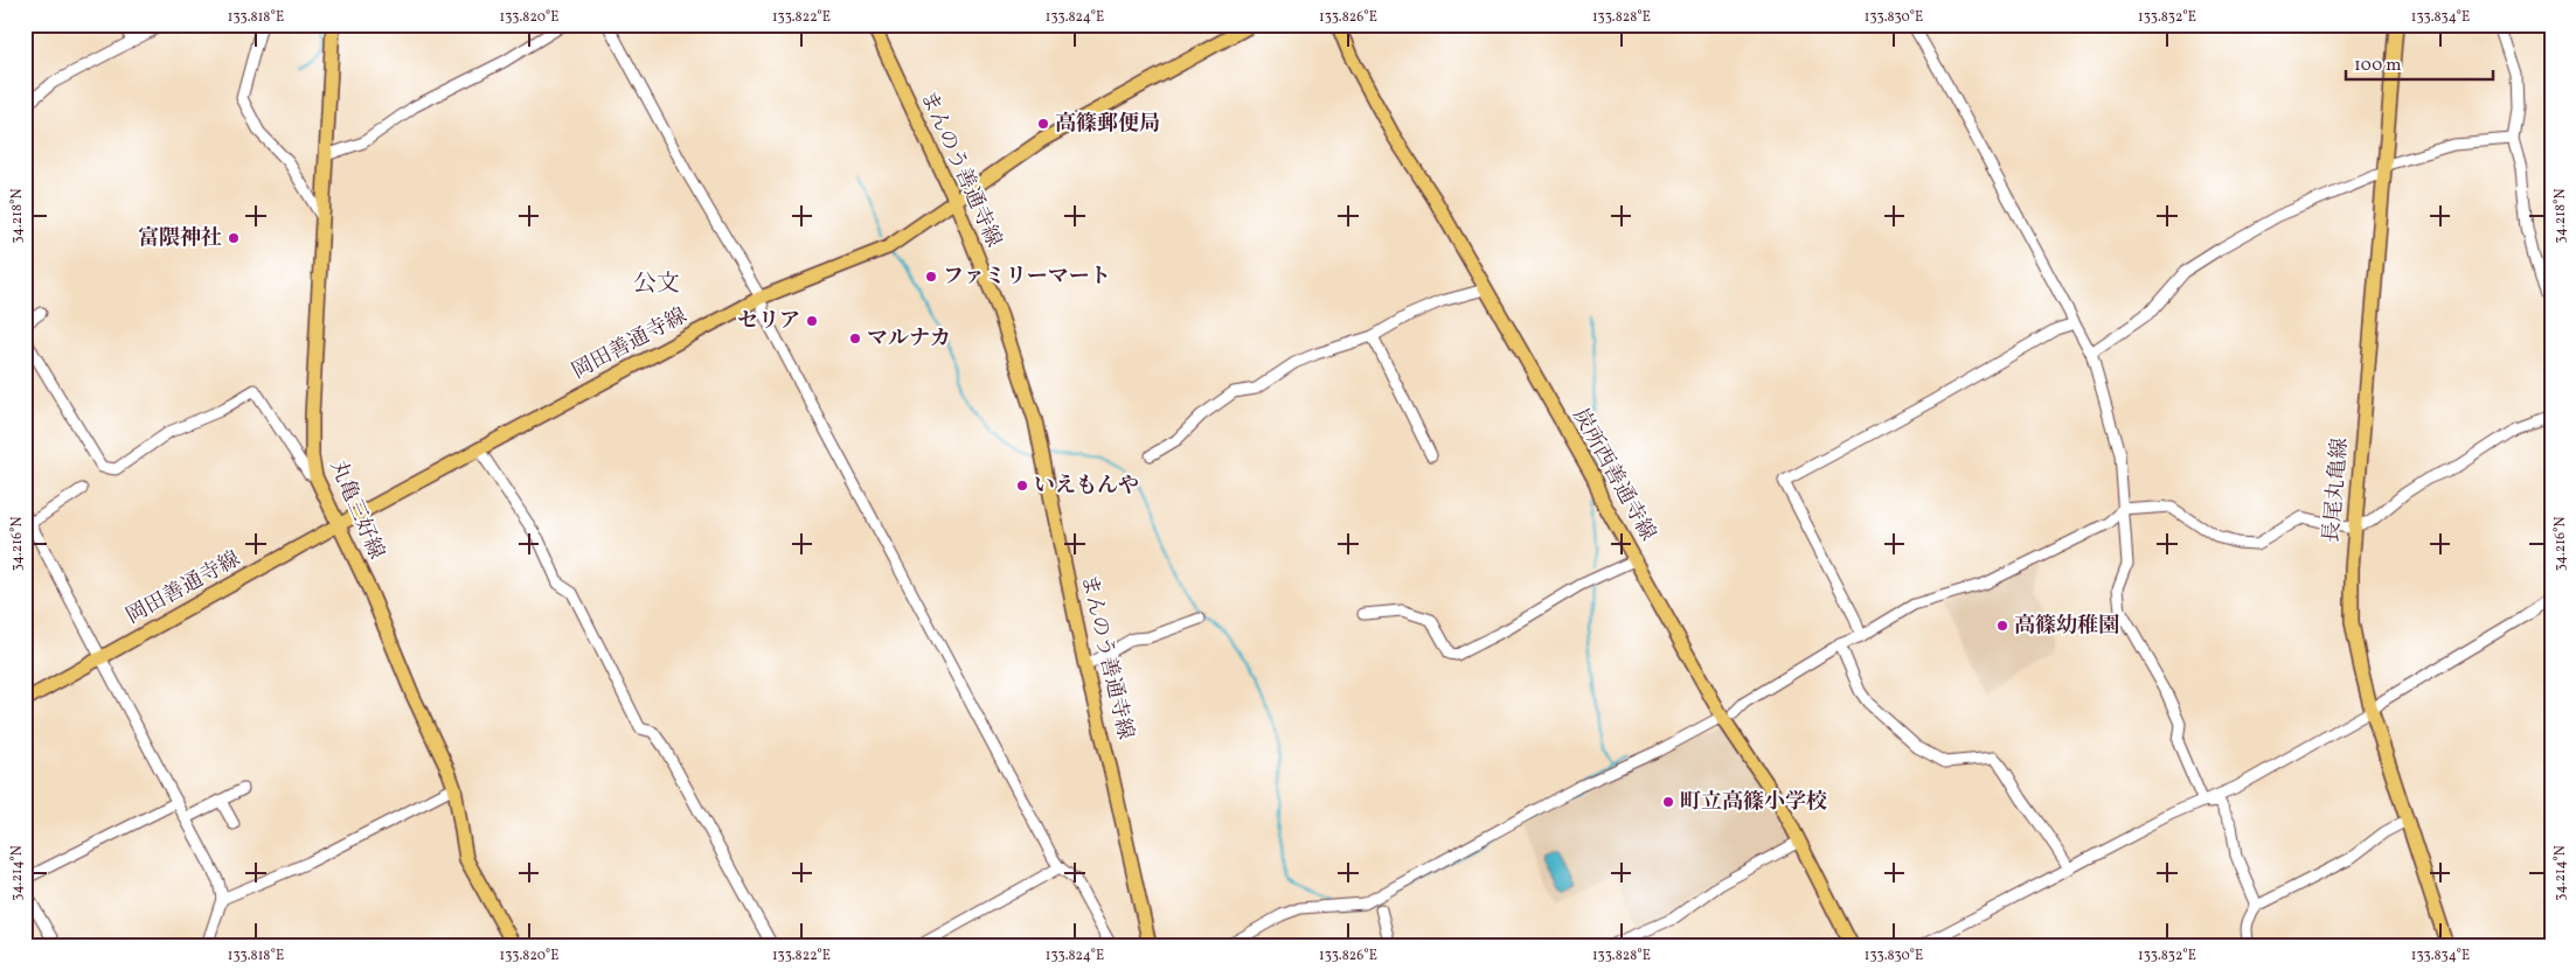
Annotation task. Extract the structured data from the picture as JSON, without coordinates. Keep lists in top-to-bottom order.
{
  "streets": {
    "main road": [
      "まんのう善通寺線",
      "岡田善通寺線",
      "炭所西善通寺線",
      "長尾丸亀線",
      "丸亀三好線"
    ]
  },
  "crossings": [
    ["まんのう善通寺線", "岡田善通寺線"],
    ["岡田善通寺線", "丸亀三好線"]
  ],
  "districts": ["公文"],
  "places": [
    "高篠郵便局",
    "富隈神社",
    "ファミリーマート",
    "セリア",
    "マルナカ",
    "いえもんや",
    "高篠幼稚園",
    "町立高篠小学校"
  ],
  "scale_bar": "100 m",
  "coordinates": [
    "133.818°E",
    "133.820°E",
    "133.822°E",
    "133.824°E",
    "133.826°E",
    "133.828°E",
    "133.830°E",
    "133.832°E",
    "133.834°E",
    "34.218°N",
    "34.216°N",
    "34.214°N"
  ]
}
